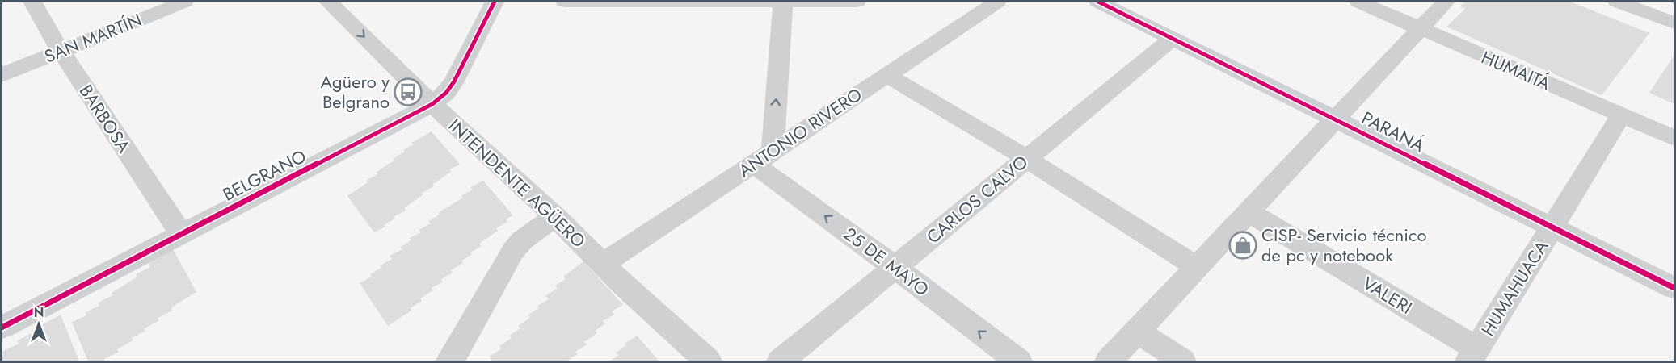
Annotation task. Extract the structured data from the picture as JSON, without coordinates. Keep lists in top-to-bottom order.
{
  "streets": {
    "street": [
      "SAN MARTÍN",
      "HUMAITÁ",
      "BARBOSA",
      "PARANÁ",
      "ANTONIO RIVERO",
      "BELGRANO",
      "INTENDENTE AGÜERO",
      "CARLOS CALVO",
      "25 DE MAYO",
      "HUMAHUACA",
      "VALERI"
    ]
  },
  "crossings": [
    ["SAN MARTÍN", "BARBOSA"],
    ["HUMAITÁ", "HUMAHUACA"],
    ["BARBOSA", "BELGRANO"],
    ["PARANÁ", "CARLOS CALVO"],
    ["PARANÁ", "HUMAHUACA"],
    ["ANTONIO RIVERO", "INTENDENTE AGÜERO"],
    ["ANTONIO RIVERO", "25 DE MAYO"],
    ["BELGRANO", "INTENDENTE AGÜERO"],
    ["CARLOS CALVO", "25 DE MAYO"],
    ["HUMAHUACA", "VALERI"]
  ],
  "places": {
    "bus stop": ["Agüero y Belgrano"],
    "shop": ["CISP- Servicio técnico de pc y notebook"]
  },
  "north": "top"
}
